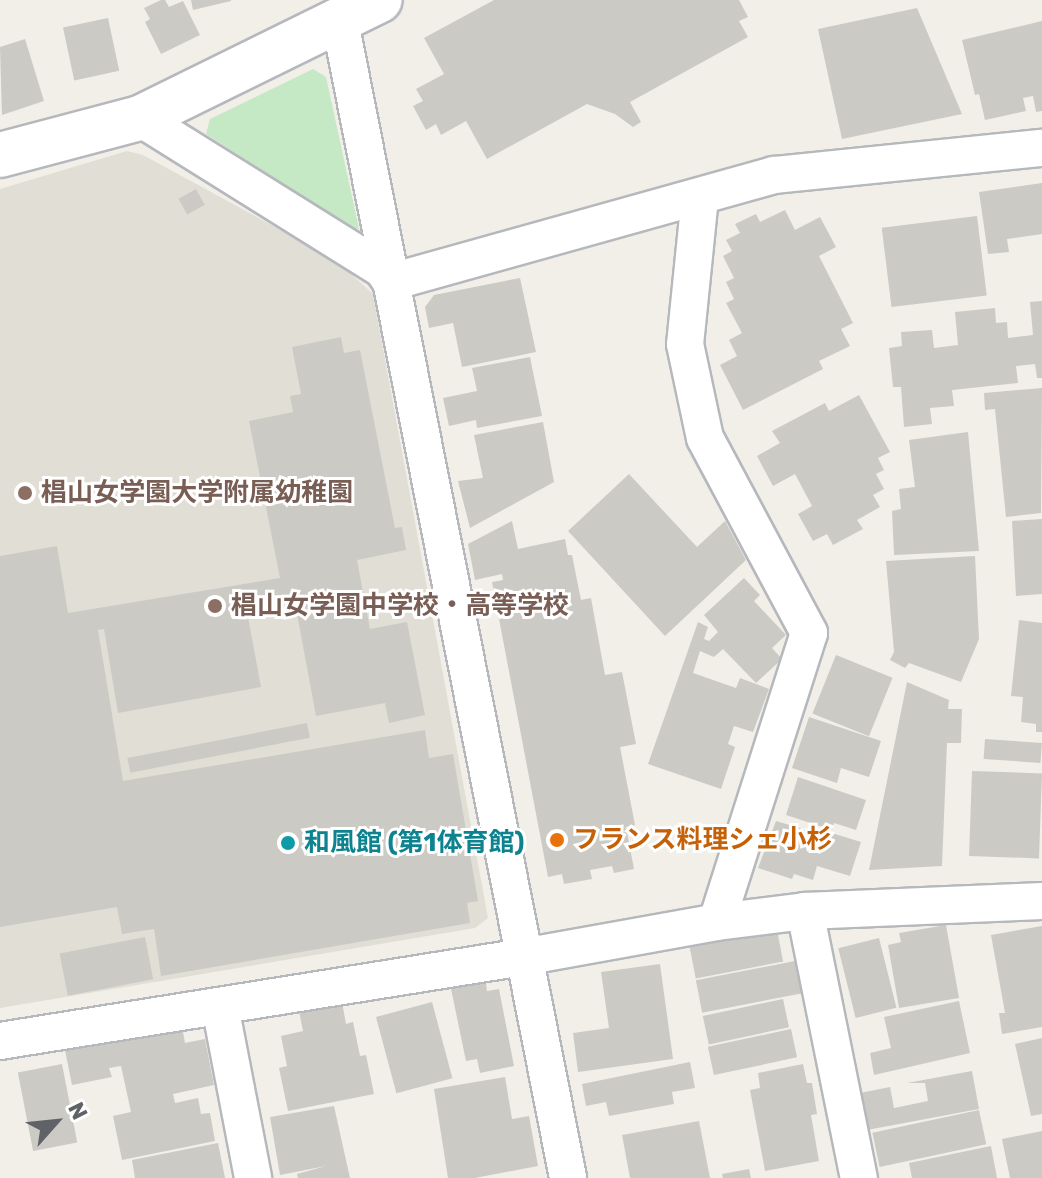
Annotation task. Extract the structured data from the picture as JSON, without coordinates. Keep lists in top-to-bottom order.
{
  "places": [
    "椙山女学園大学附属幼稚園",
    "椙山女学園中学校・高等学校",
    "フランス料理シェ小杉",
    "和風館 (第1体育館)"
  ],
  "north": "top right"
}
